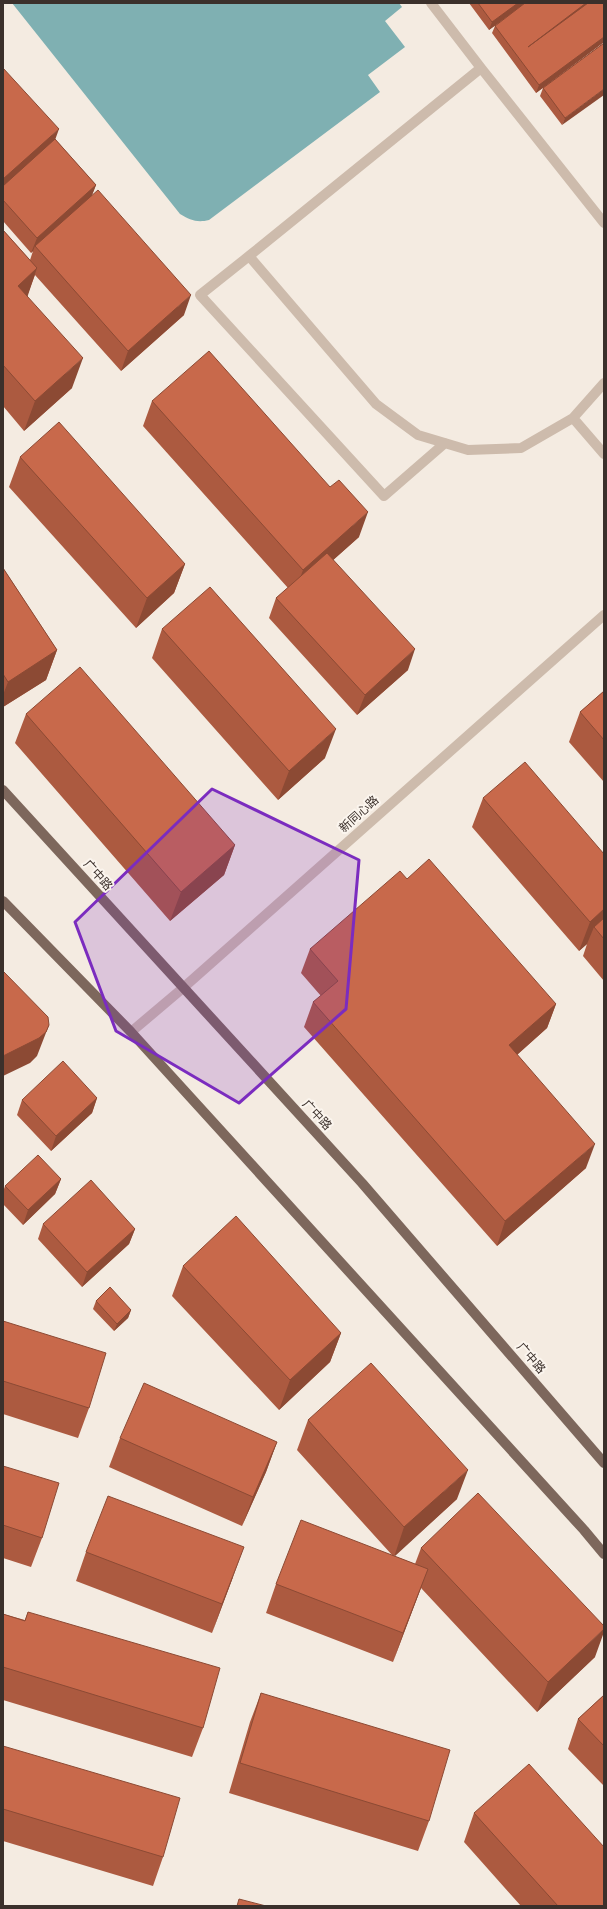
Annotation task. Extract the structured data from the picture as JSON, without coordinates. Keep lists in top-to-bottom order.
{
  "streets": {
    "main road": ["广中路"],
    "street": ["新同心路"]
  },
  "crossings": [
    ["新同心路", "广中路"]
  ]
}
